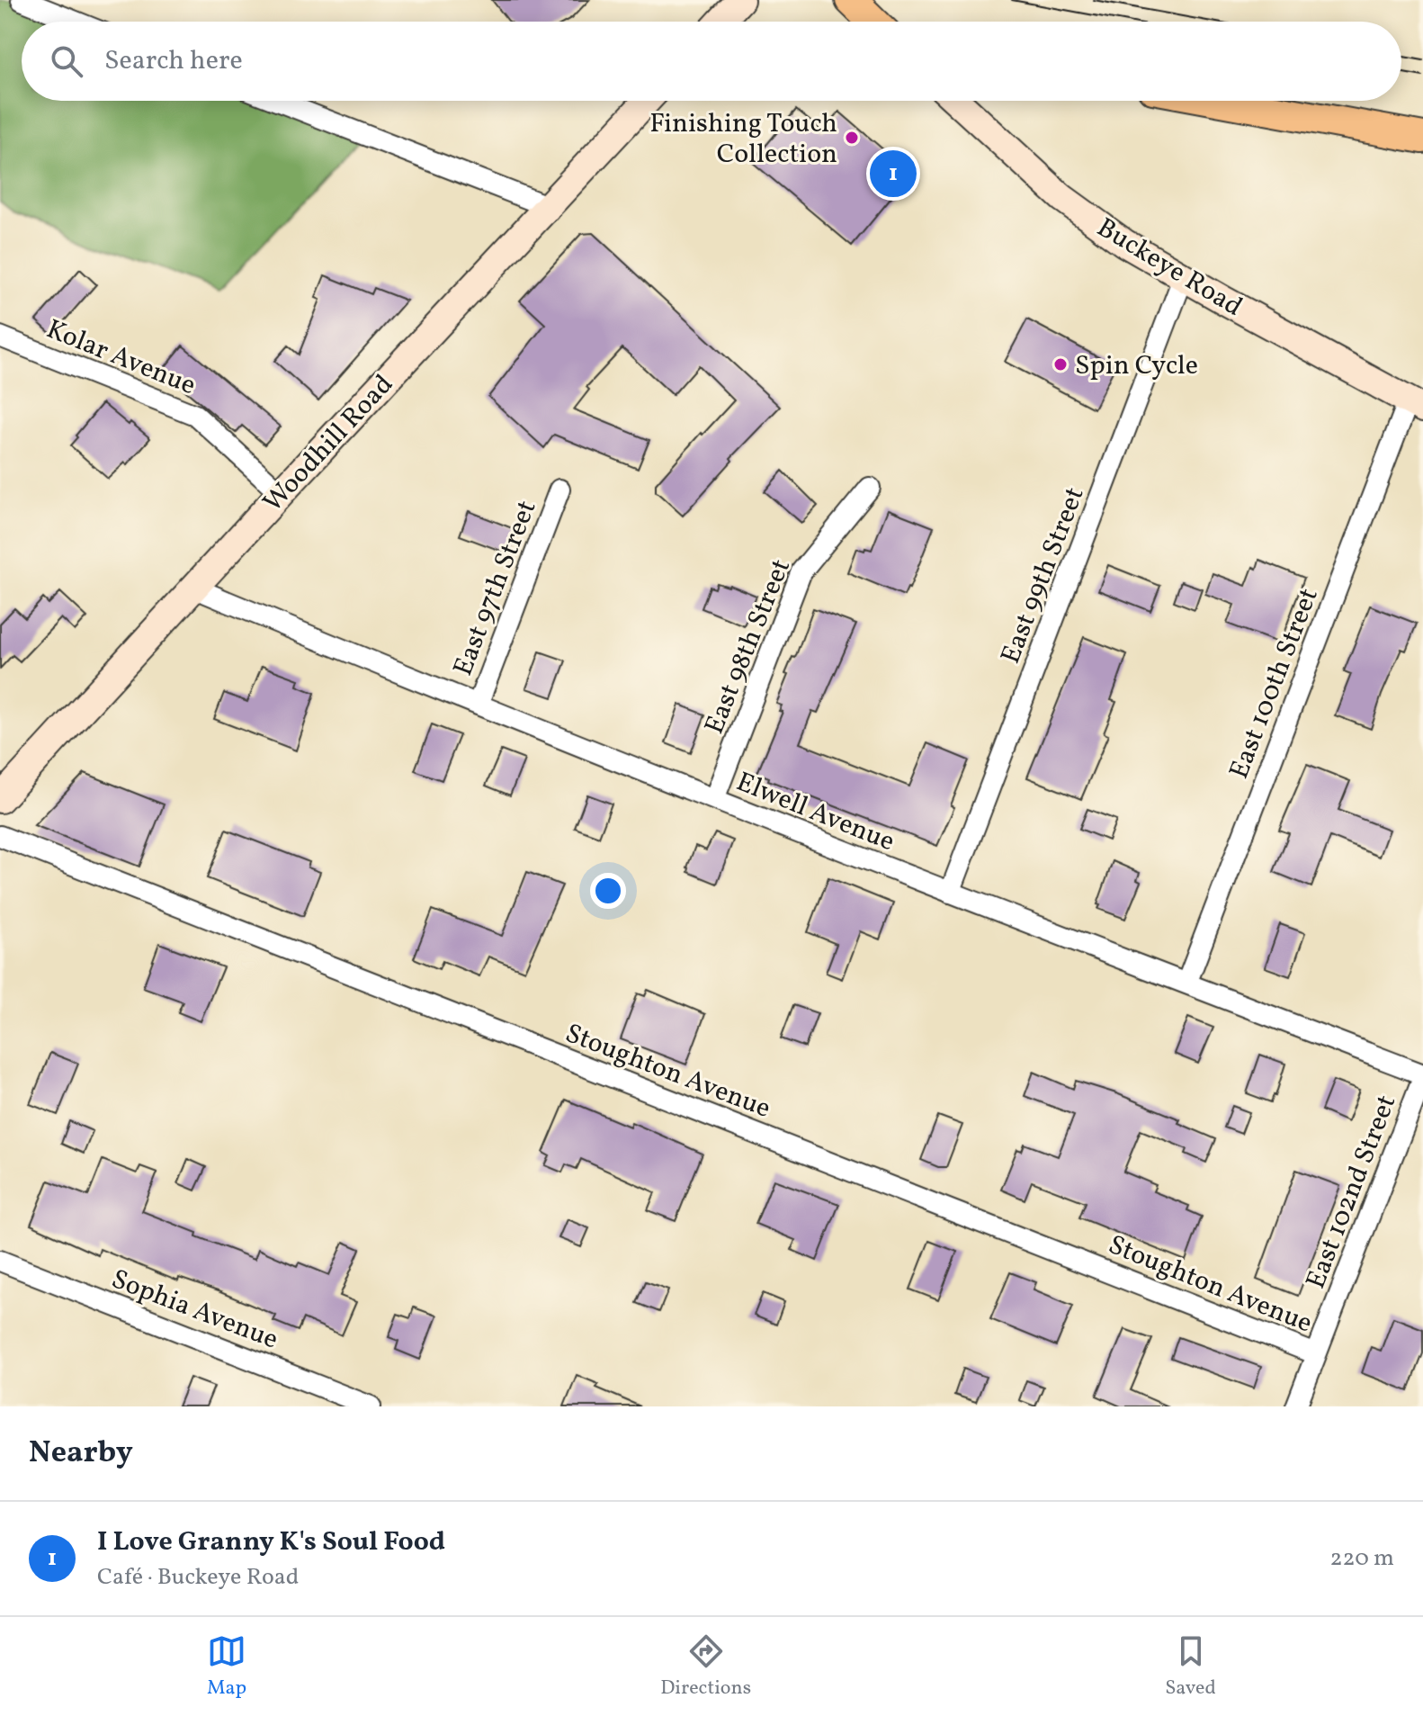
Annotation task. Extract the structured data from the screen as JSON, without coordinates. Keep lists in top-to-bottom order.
{
  "streets": {
    "main road": ["Buckeye Road", "Woodhill Road"],
    "street": [
      "Kolar Avenue",
      "East 99th Street",
      "East 97th Street",
      "East 98th Street",
      "East 100th Street",
      "Elwell Avenue",
      "Stoughton Avenue",
      "East 102nd Street",
      "Sophia Avenue"
    ]
  },
  "crossings": [
    ["Buckeye Road", "East 99th Street"],
    ["Buckeye Road", "East 100th Street"],
    ["Kolar Avenue", "Woodhill Road"],
    ["Woodhill Road", "Elwell Avenue"],
    ["East 99th Street", "Elwell Avenue"],
    ["East 97th Street", "Elwell Avenue"],
    ["East 98th Street", "Elwell Avenue"],
    ["East 100th Street", "Elwell Avenue"],
    ["Elwell Avenue", "East 102nd Street"],
    ["Stoughton Avenue", "East 102nd Street"]
  ],
  "places": ["Finishing Touch Collection", "Spin Cycle"],
  "page": {
    "search": "Search here",
    "pins": "1",
    "heading": "Nearby",
    "list": [
      {
        "mark": "1",
        "name": "I Love Granny K's Soul Food",
        "note": "Café · Buckeye Road",
        "value": "220 m"
      }
    ],
    "nav": ["Map", "Directions", "Saved"]
  }
}
